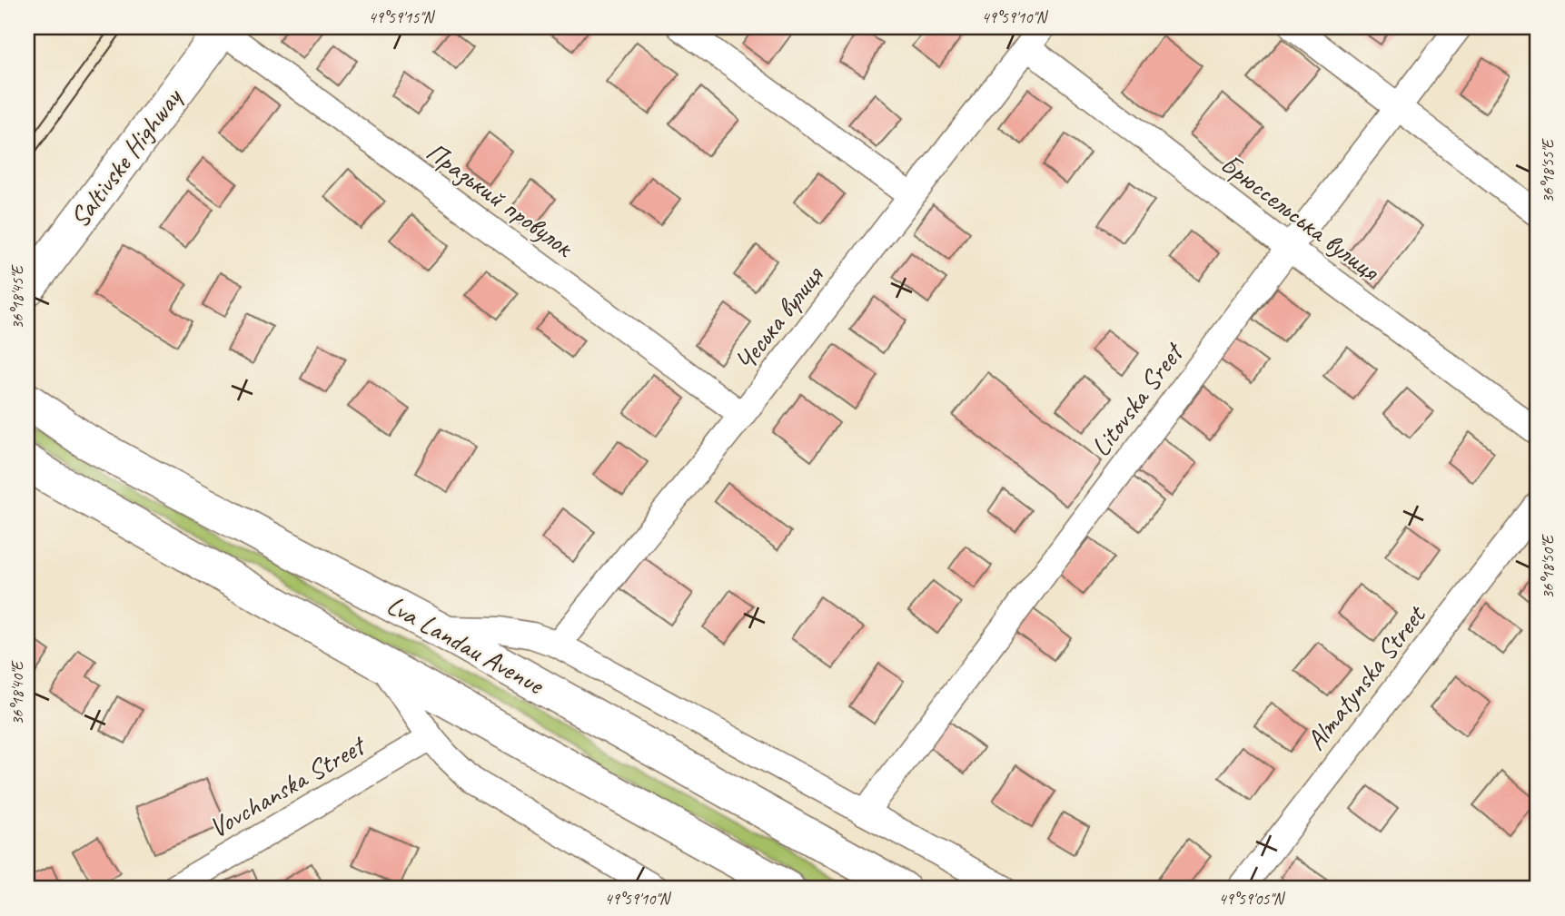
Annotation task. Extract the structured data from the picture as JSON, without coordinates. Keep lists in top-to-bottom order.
{
  "streets": {
    "main road": ["Saltivske Highway", "Lva Landau Avenue"],
    "street": [
      "Празький провулок",
      "Брюссельська вулиця",
      "Чеська вулиця",
      "Litovska Sreet",
      "Almatynska Street",
      "Vovchanska Street"
    ]
  },
  "crossings": [
    ["Saltivske Highway", "Празький провулок"],
    ["Празький провулок", "Чеська вулиця"],
    ["Брюссельська вулиця", "Чеська вулиця"],
    ["Брюссельська вулиця", "Litovska Sreet"]
  ],
  "coordinates": [
    "49°59'15\"N",
    "49°59'10\"N",
    "36°18'55\"E",
    "36°18'45\"E",
    "36°18'50\"E",
    "36°18'40\"E",
    "49°59'05\"N"
  ]
}
